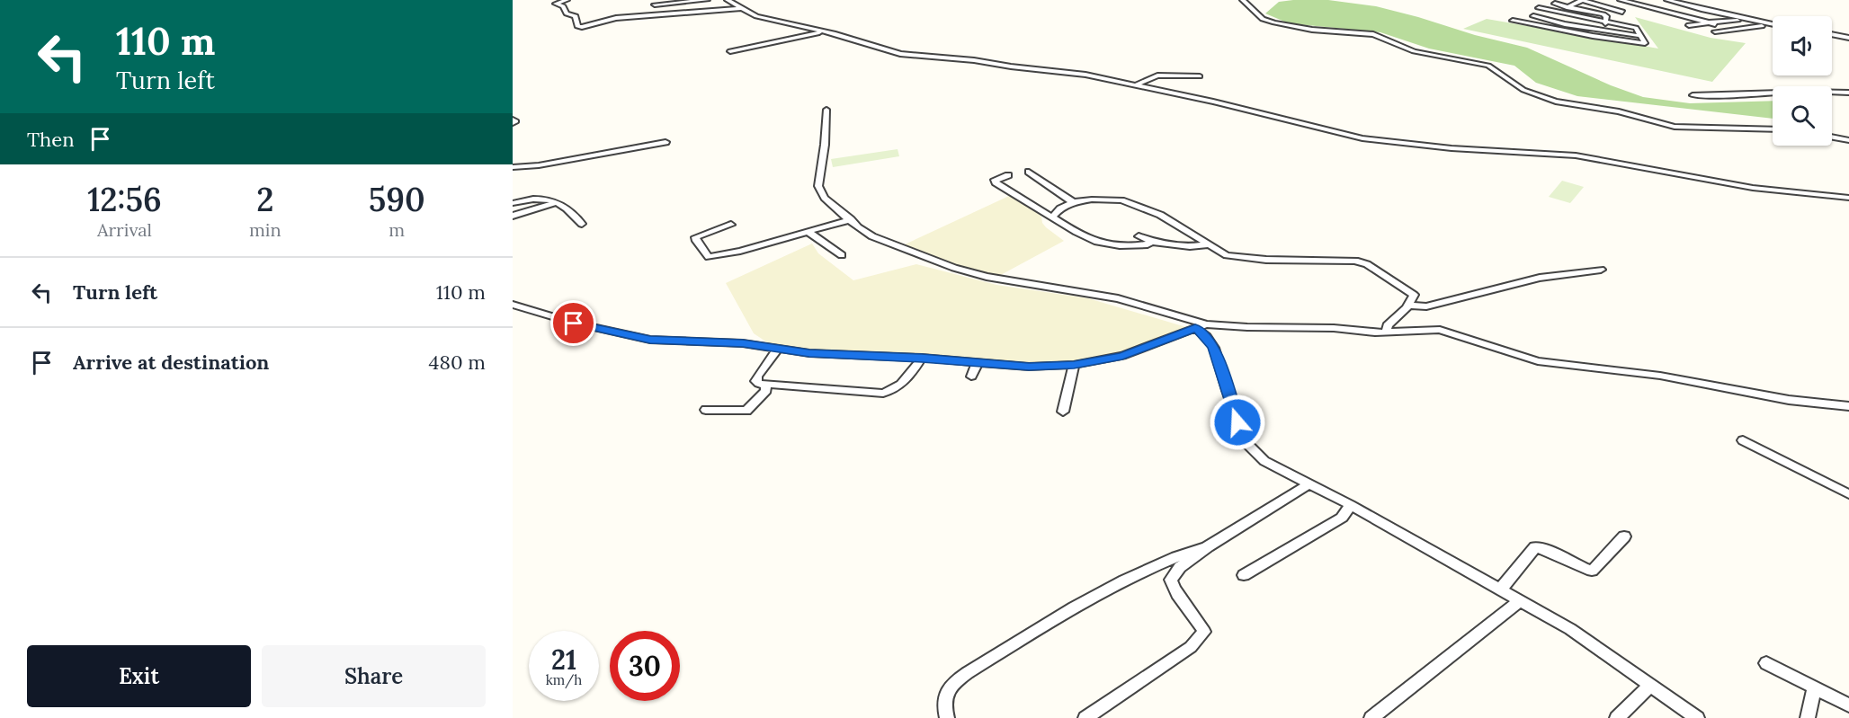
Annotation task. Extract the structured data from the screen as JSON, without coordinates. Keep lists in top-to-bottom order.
{
  "page": {
    "turn": ["110 m", "Turn left"],
    "then": "Then",
    "eta": [
      "12:56",
      "Arrival",
      "2",
      "min",
      "590",
      "m"
    ],
    "list": [
      {
        "name": "Turn left",
        "value": "110 m"
      },
      {
        "name": "Arrive at destination",
        "value": "480 m"
      }
    ],
    "speed": "21 km/h",
    "limit": "30",
    "buttons": ["Exit", "Share"]
  }
}
